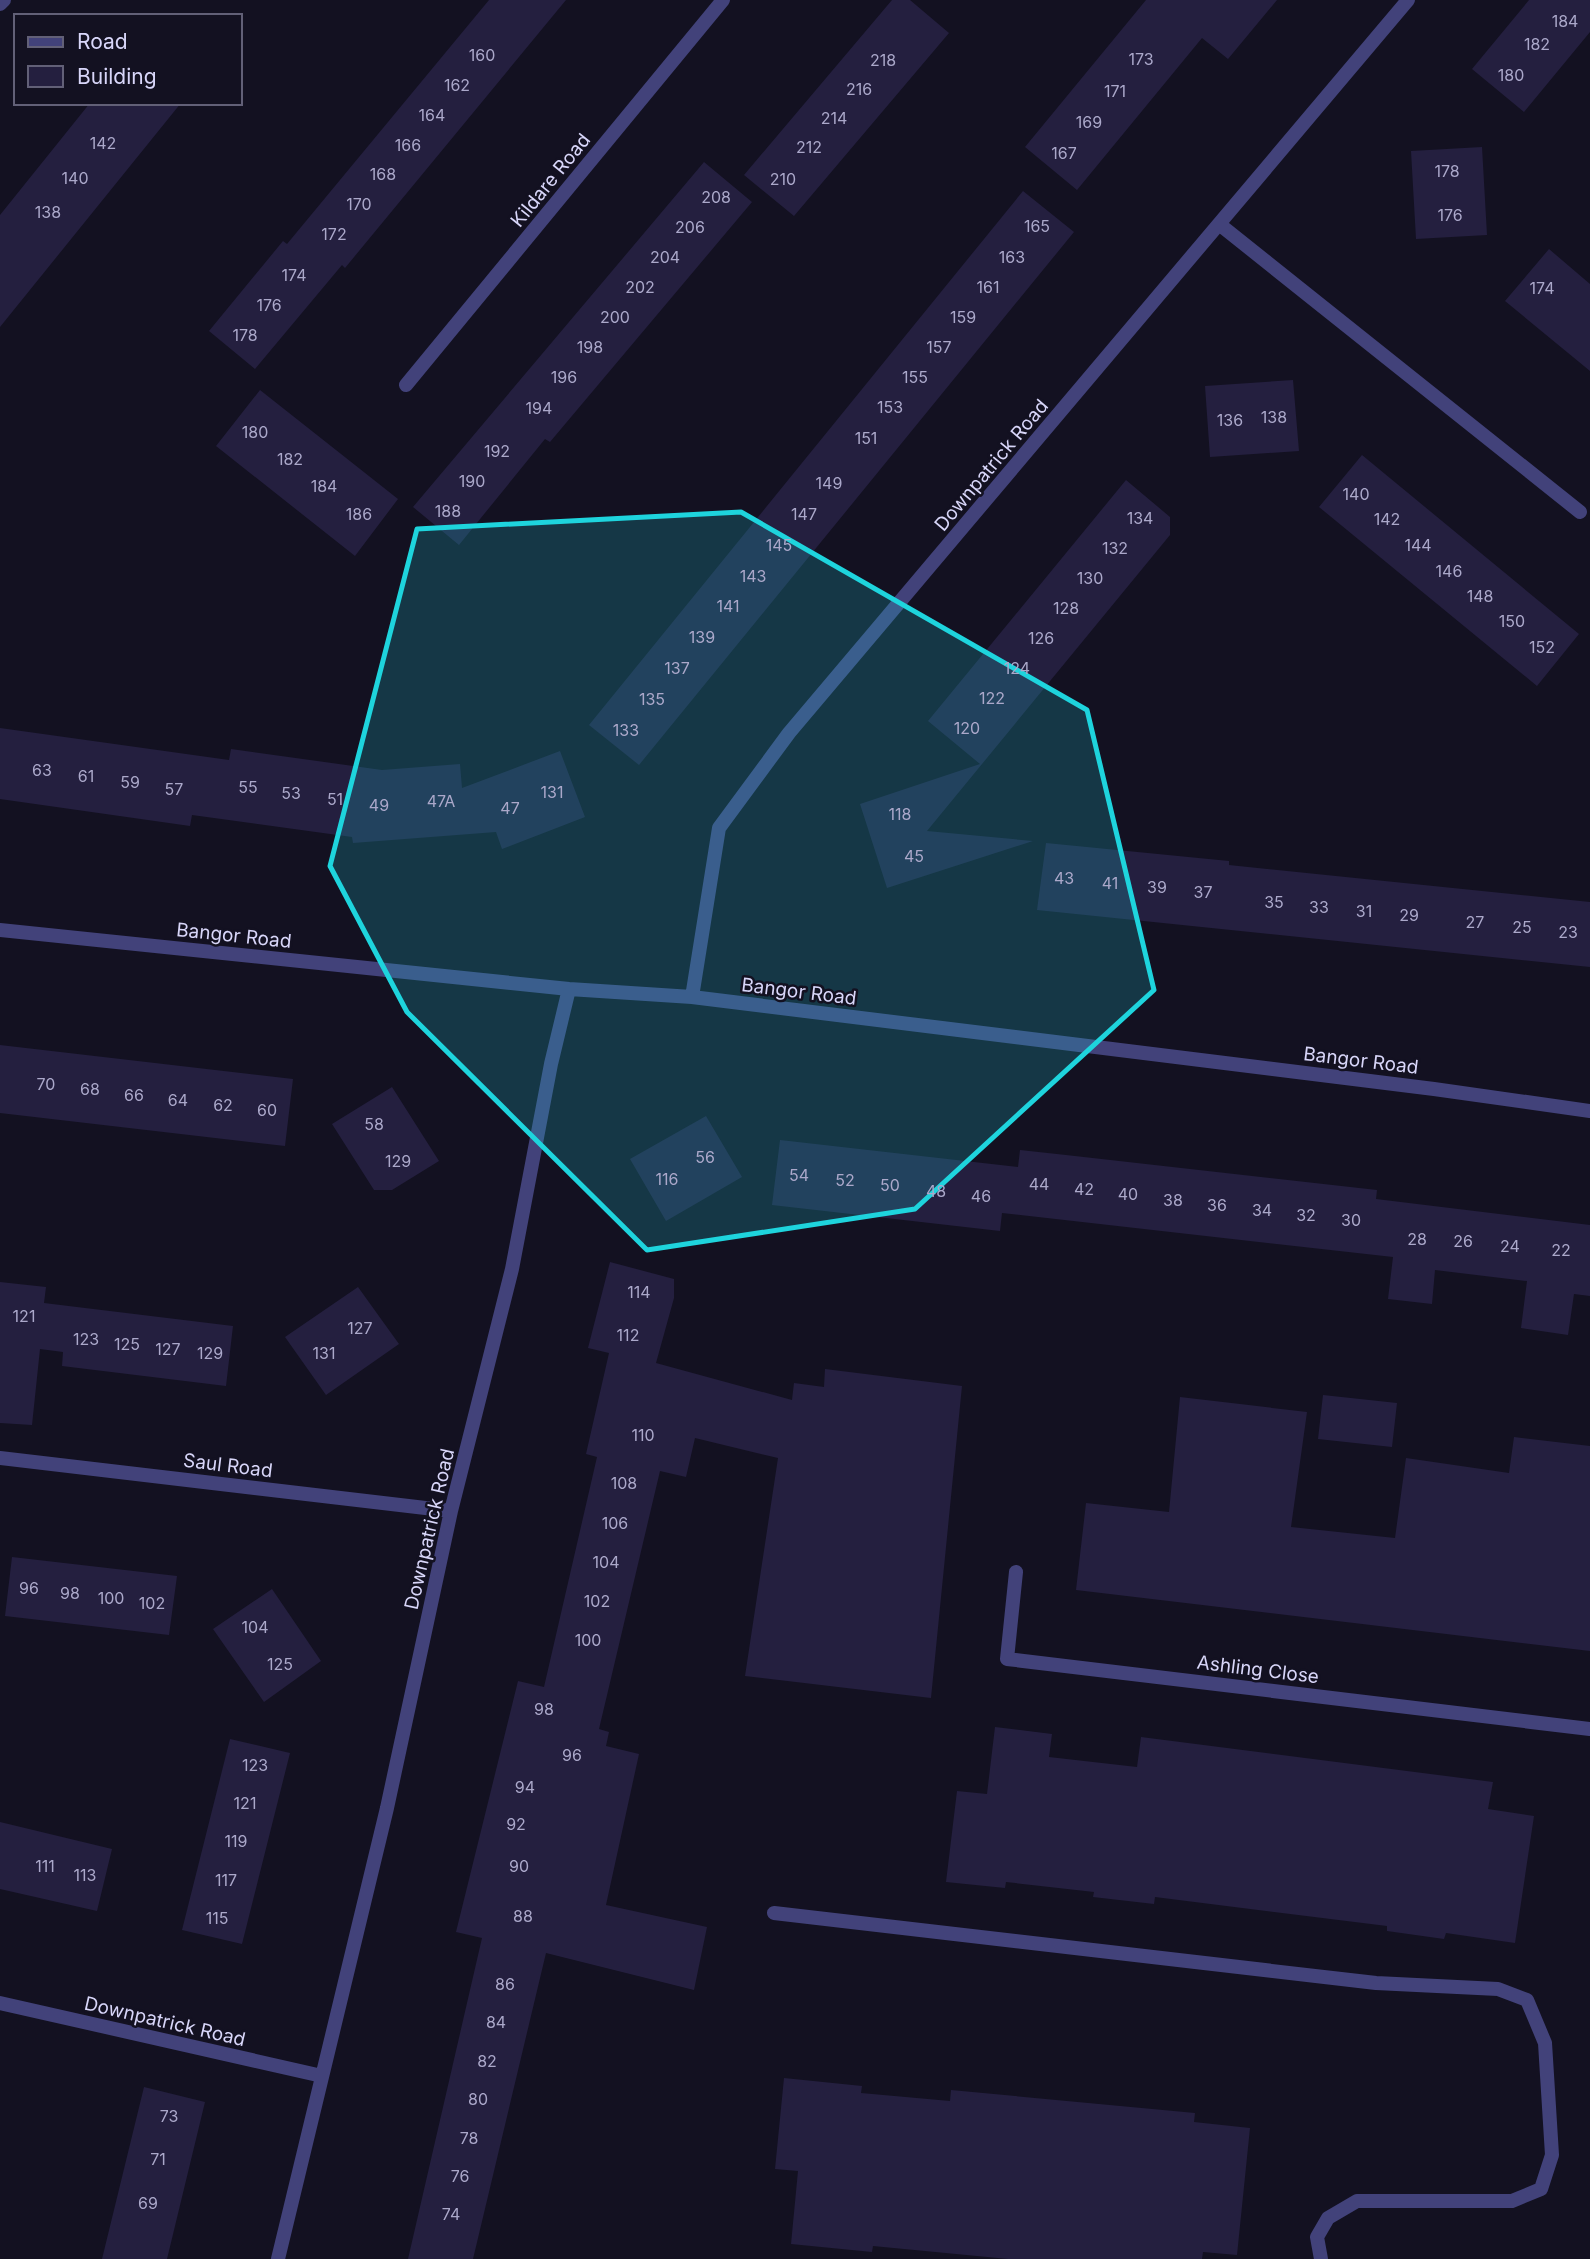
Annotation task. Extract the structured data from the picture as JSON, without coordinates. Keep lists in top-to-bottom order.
{
  "streets": {
    "street": [
      "Kildare Road",
      "Downpatrick Road",
      "Bangor Road",
      "Saul Road",
      "Ashling Close"
    ]
  },
  "crossings": [
    ["Downpatrick Road", "Bangor Road"],
    ["Downpatrick Road", "Saul Road"]
  ],
  "house_numbers": [
    "184",
    "182",
    "160",
    "173",
    "218",
    "180",
    "162",
    "216",
    "171",
    "164",
    "214",
    "169",
    "142",
    "166",
    "212",
    "167",
    "178",
    "168",
    "140",
    "210",
    "208",
    "170",
    "138",
    "176",
    "165",
    "206",
    "172",
    "204",
    "163",
    "174",
    "202",
    "161",
    "174",
    "176",
    "200",
    "159",
    "178",
    "198",
    "157",
    "196",
    "155",
    "153",
    "194",
    "138",
    "136",
    "180",
    "151",
    "192",
    "182",
    "190",
    "149",
    "184",
    "140",
    "188",
    "186",
    "147",
    "134",
    "142",
    "145",
    "144",
    "132",
    "146",
    "143",
    "130",
    "148",
    "141",
    "128",
    "150",
    "139",
    "126",
    "152",
    "137",
    "124",
    "122",
    "135",
    "120",
    "133",
    "63",
    "61",
    "59",
    "55",
    "57",
    "131",
    "53",
    "51",
    "47A",
    "49",
    "47",
    "118",
    "45",
    "43",
    "41",
    "39",
    "37",
    "35",
    "33",
    "31",
    "29",
    "27",
    "25",
    "23",
    "70",
    "68",
    "66",
    "64",
    "62",
    "60",
    "58",
    "56",
    "129",
    "54",
    "116",
    "52",
    "44",
    "50",
    "42",
    "48",
    "40",
    "46",
    "38",
    "36",
    "34",
    "32",
    "30",
    "28",
    "26",
    "24",
    "22",
    "114",
    "121",
    "127",
    "112",
    "123",
    "125",
    "127",
    "129",
    "131",
    "110",
    "108",
    "106",
    "104",
    "96",
    "98",
    "100",
    "102",
    "102",
    "104",
    "100",
    "125",
    "98",
    "96",
    "123",
    "94",
    "121",
    "92",
    "119",
    "111",
    "90",
    "113",
    "117",
    "88",
    "115",
    "86",
    "84",
    "82",
    "80",
    "73",
    "78",
    "71",
    "76",
    "69",
    "74"
  ],
  "legend": ["Road", "Building"]
}
